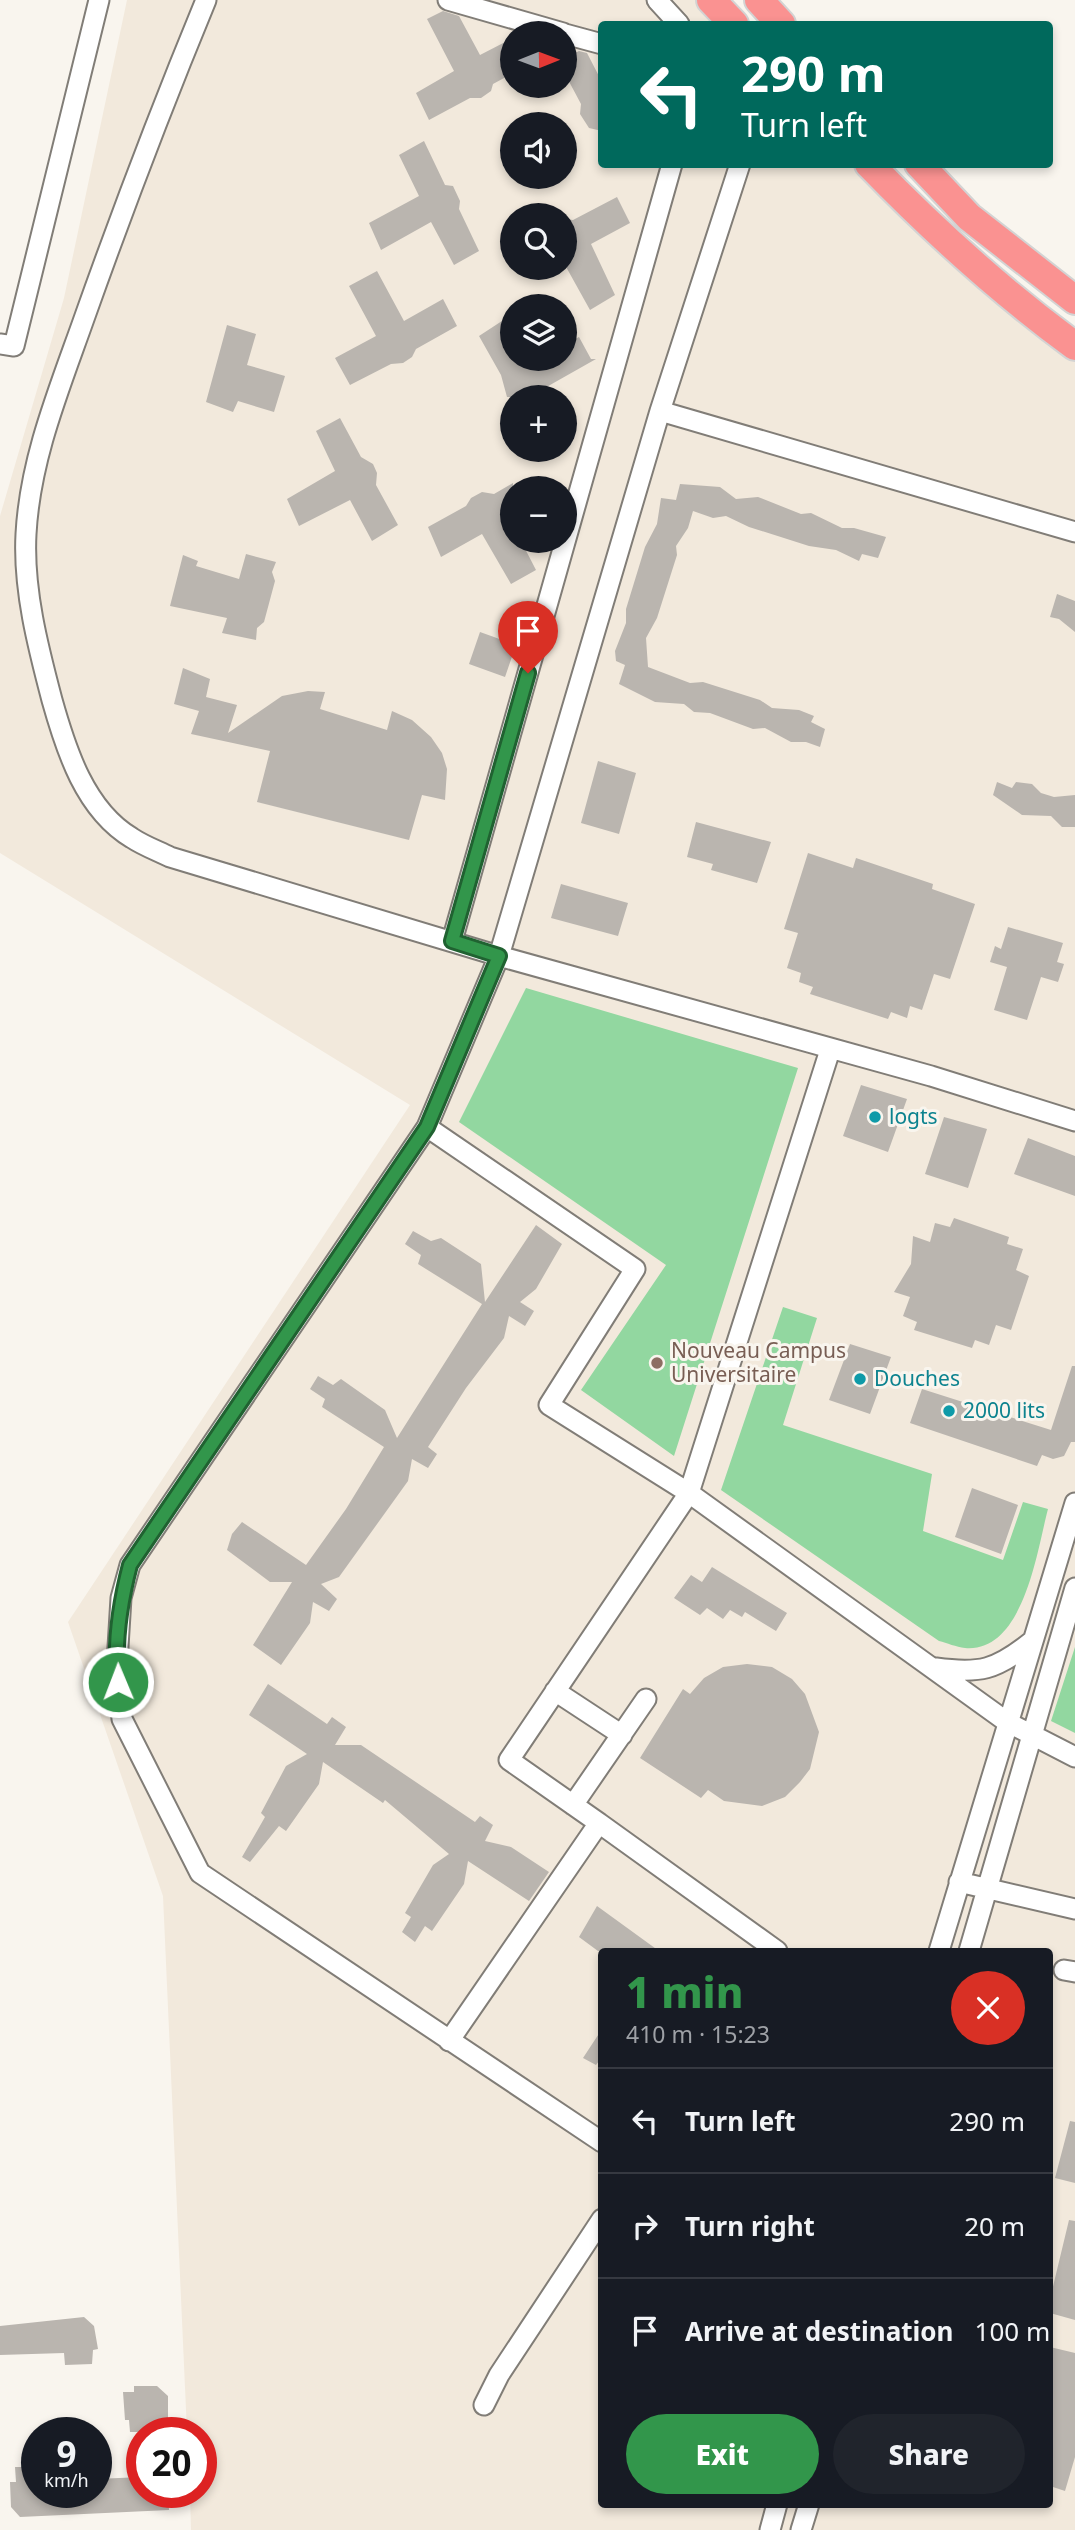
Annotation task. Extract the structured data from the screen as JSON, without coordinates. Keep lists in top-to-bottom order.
{
  "places": [
    "logts",
    "Nouveau Campus Universitaire",
    "Douches",
    "2000 lits"
  ],
  "north": "right",
  "page": {
    "map_buttons": ["+", "−"],
    "turn": ["290 m", "Turn left"],
    "heading": ["1 min", "410 m · 15:23"],
    "list": [
      {
        "name": "Turn left",
        "value": "290 m"
      },
      {
        "name": "Turn right",
        "value": "20 m"
      },
      {
        "name": "Arrive at destination",
        "value": "100 m"
      }
    ],
    "buttons": ["Exit", "Share"],
    "speed": "9 km/h",
    "limit": "20"
  }
}
